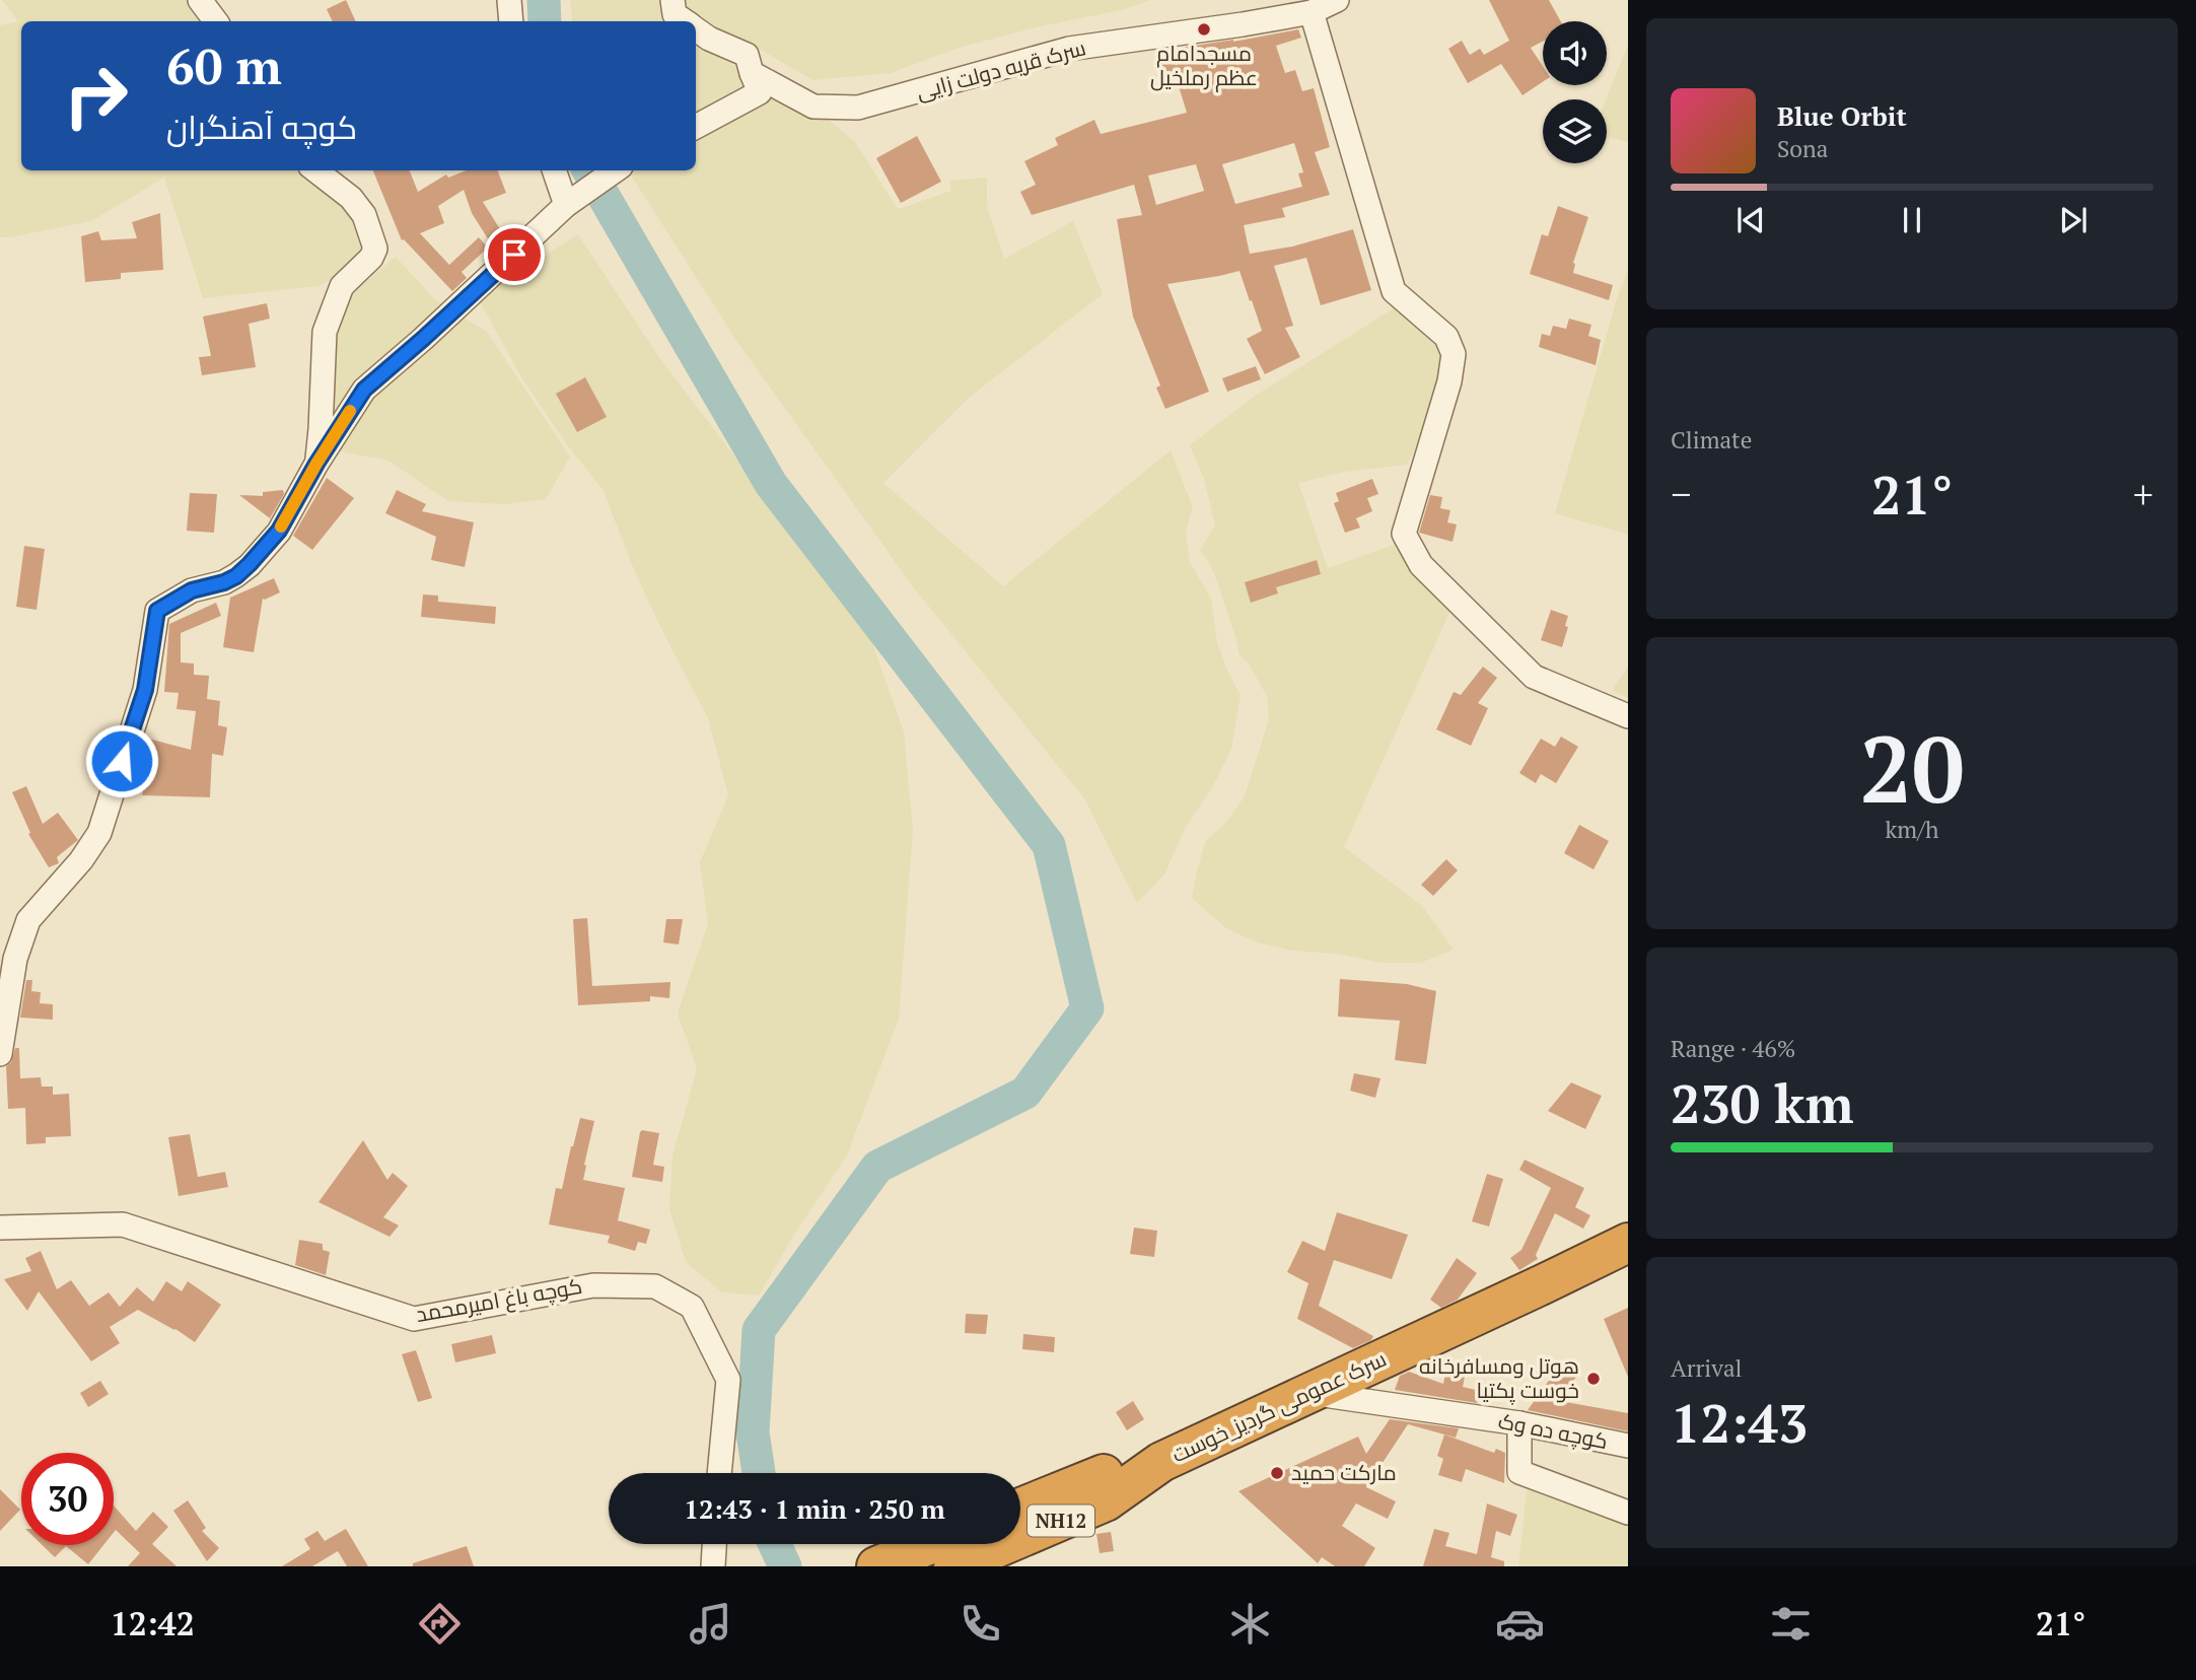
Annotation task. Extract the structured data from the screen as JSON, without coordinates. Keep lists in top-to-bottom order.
{
  "streets": {
    "highway": ["سرک عمومی گردیز_خوست", "NH12"],
    "street": ["سرک قریه دولت زایی", "کوچه باغ امیرمحمد", "کوچه ده وک"]
  },
  "crossings": [
    ["سرک عمومی گردیز_خوست", "کوچه ده وک"]
  ],
  "places": ["مسجدامام عظم رملخیل", "هوتل ومسافرخانه خوست پکتیا", "مارکت حمید"],
  "page": {
    "turn": ["60 m", "کوچه آهنگران"],
    "song": ["Blue Orbit", "Sona"],
    "tile": [
      "Climate",
      ["20", "km/h"],
      ["Range · 46%", "230 km"],
      ["Arrival", "12:43"]
    ],
    "heat": ["−", "21°", "+"],
    "limit": "30",
    "trip": "12:43 · 1 min · 250 m",
    "tabs": ["12:42", "21°"]
  }
}
